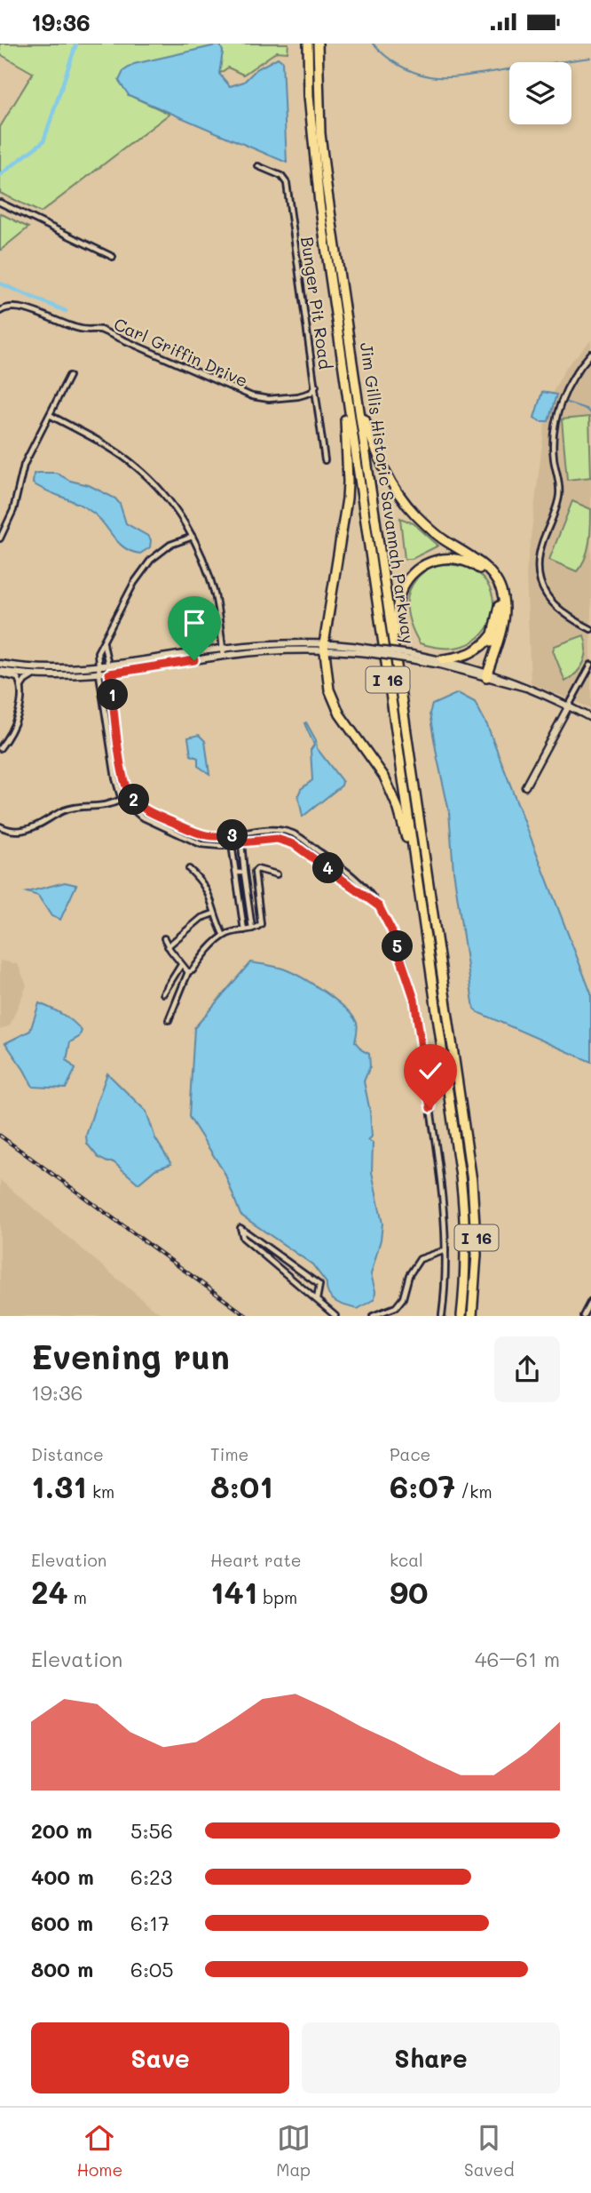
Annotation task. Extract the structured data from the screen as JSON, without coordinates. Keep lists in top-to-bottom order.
{
  "streets": {
    "highway": ["Jim Gillis Historic Savannah Parkway", "I 16"],
    "street": ["Bunger Pit Road", "Carl Griffin Drive"]
  },
  "crossings": [
    ["Bunger Pit Road", "Carl Griffin Drive"]
  ],
  "page": {
    "status": "19:36",
    "pins": [
      "1",
      "2",
      "3",
      "4",
      "5"
    ],
    "heading": ["Evening run", "19:36"],
    "stats": [
      ["Distance", "1.31 km"],
      ["Time", "8:01"],
      ["Pace", "6:07 /km"],
      ["Elevation", "24 m"],
      ["Heart rate", "141 bpm"],
      ["kcal", "90"]
    ],
    "chart": ["Elevation", "46–61 m"],
    "list": [
      {
        "name": "200 m",
        "note": "5:56"
      },
      {
        "name": "400 m",
        "note": "6:23"
      },
      {
        "name": "600 m",
        "note": "6:17"
      },
      {
        "name": "800 m",
        "note": "6:05"
      }
    ],
    "buttons": ["Save", "Share"],
    "tabs": ["Home", "Map", "Saved"]
  }
}
